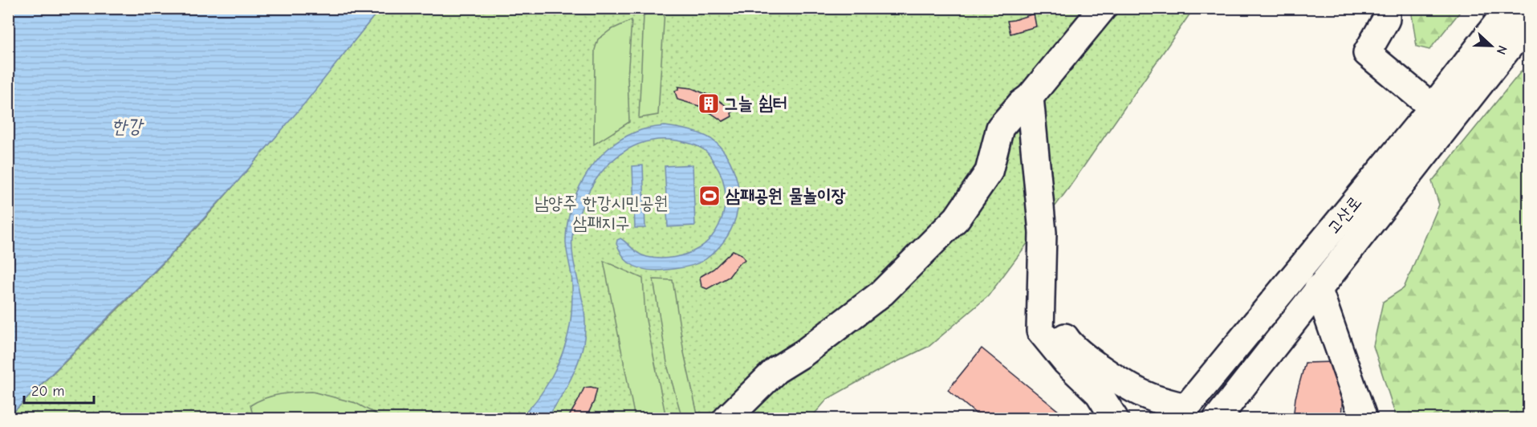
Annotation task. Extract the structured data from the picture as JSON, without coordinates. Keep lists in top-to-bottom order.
{
  "streets": {
    "street": ["고산로"]
  },
  "water": ["한강"],
  "parks": ["남양주 한강시민공원 삼패지구"],
  "places": {
    "building": ["그늘 쉼터"],
    "sports": ["삼패공원 물놀이장"]
  },
  "scale_bar": "20 m",
  "north": "right"
}
